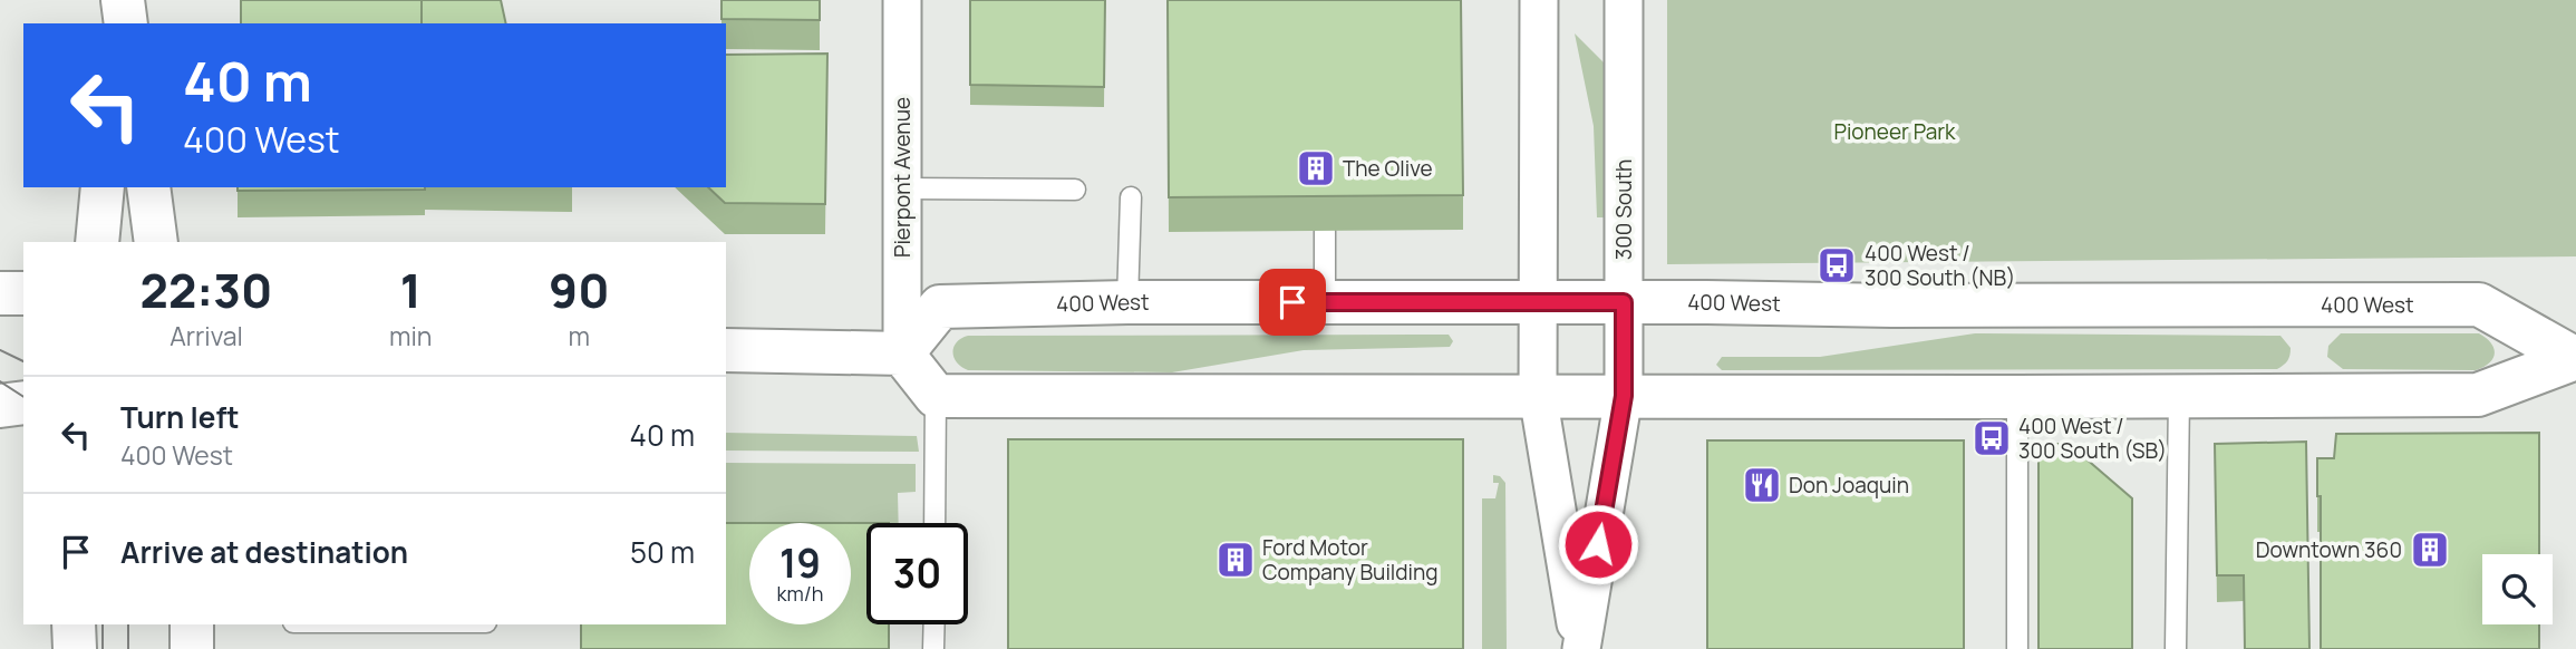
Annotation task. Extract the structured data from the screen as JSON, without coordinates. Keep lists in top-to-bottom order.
{
  "streets": {
    "street": ["Pierpont Avenue", "300 South", "400 West"]
  },
  "crossings": [
    ["Pierpont Avenue", "400 West"],
    ["300 South", "400 West"]
  ],
  "parks": ["Pioneer Park"],
  "places": {
    "building": ["The Olive", "Downtown 360", "Ford Motor Company Building"],
    "bus stop": ["400 West / 300 South (NB)", "400 West / 300 South (SB)"],
    "restaurant": ["Don Joaquin"]
  },
  "page": {
    "turn": ["40 m", "400 West"],
    "eta": [
      "22:30",
      "Arrival",
      "1",
      "min",
      "90",
      "m"
    ],
    "list": [
      {
        "name": "Turn left",
        "note": "400 West",
        "value": "40 m"
      },
      {
        "name": "Arrive at destination",
        "value": "50 m"
      }
    ],
    "speed": "19 km/h",
    "limit": "30"
  }
}
